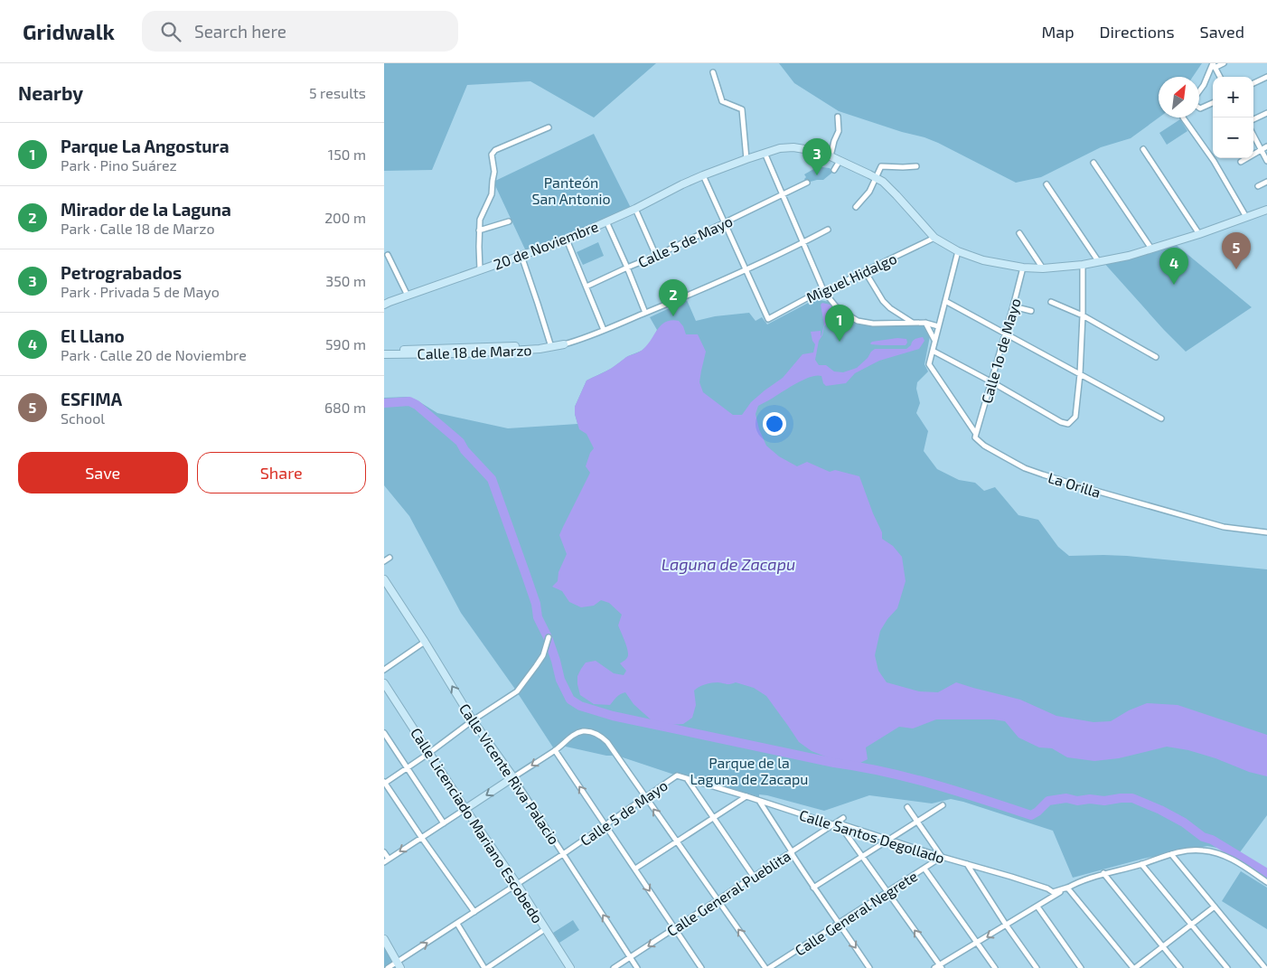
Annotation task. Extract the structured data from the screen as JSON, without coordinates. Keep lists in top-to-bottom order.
{
  "streets": {
    "main road": [
      "20 de Noviembre",
      "Calle 18 de Marzo",
      "Calle Vicente Riva Palacio",
      "Calle Licenciado Mariano Escobedo"
    ],
    "street": [
      "Calle 5 de Mayo",
      "Miguel Hidalgo",
      "Calle 1o de Mayo",
      "La Orilla",
      "Calle Santos Degollado",
      "Calle General Pueblita",
      "Calle General Negrete"
    ]
  },
  "crossings": [
    ["Calle 5 de Mayo", "Calle Vicente Riva Palacio"],
    ["Calle 5 de Mayo", "Calle Licenciado Mariano Escobedo"],
    ["Calle 5 de Mayo", "Calle Santos Degollado"],
    ["20 de Noviembre", "Miguel Hidalgo"],
    ["20 de Noviembre", "Calle 1o de Mayo"],
    ["Miguel Hidalgo", "Calle 18 de Marzo"],
    ["Calle 1o de Mayo", "La Orilla"],
    ["Calle Vicente Riva Palacio", "Calle General Pueblita"],
    ["Calle Santos Degollado", "Calle General Pueblita"],
    ["Calle Santos Degollado", "Calle General Negrete"]
  ],
  "one_way": ["Calle Vicente Riva Palacio"],
  "water": ["Laguna de Zacapu"],
  "parks": ["Panteón San Antonio", "Parque de la Laguna de Zacapu"],
  "north": "top right",
  "page": {
    "header": "Gridwalk",
    "search": "Search here",
    "nav": ["Map", "Directions", "Saved"],
    "heading": ["Nearby", "5 results"],
    "map_buttons": ["+", "−"],
    "list": [
      {
        "mark": "1",
        "name": "Parque La Angostura",
        "note": "Park · Pino Suárez",
        "value": "150 m"
      },
      {
        "mark": "2",
        "name": "Mirador de la Laguna",
        "note": "Park · Calle 18 de Marzo",
        "value": "200 m"
      },
      {
        "mark": "3",
        "name": "Petrograbados",
        "note": "Park · Privada 5 de Mayo",
        "value": "350 m"
      },
      {
        "mark": "4",
        "name": "El Llano",
        "note": "Park · Calle 20 de Noviembre",
        "value": "590 m"
      },
      {
        "mark": "5",
        "name": "ESFIMA",
        "note": "School",
        "value": "680 m"
      }
    ],
    "pins": [
      "3",
      "5",
      "4",
      "2",
      "1"
    ],
    "buttons": ["Save", "Share"]
  }
}
